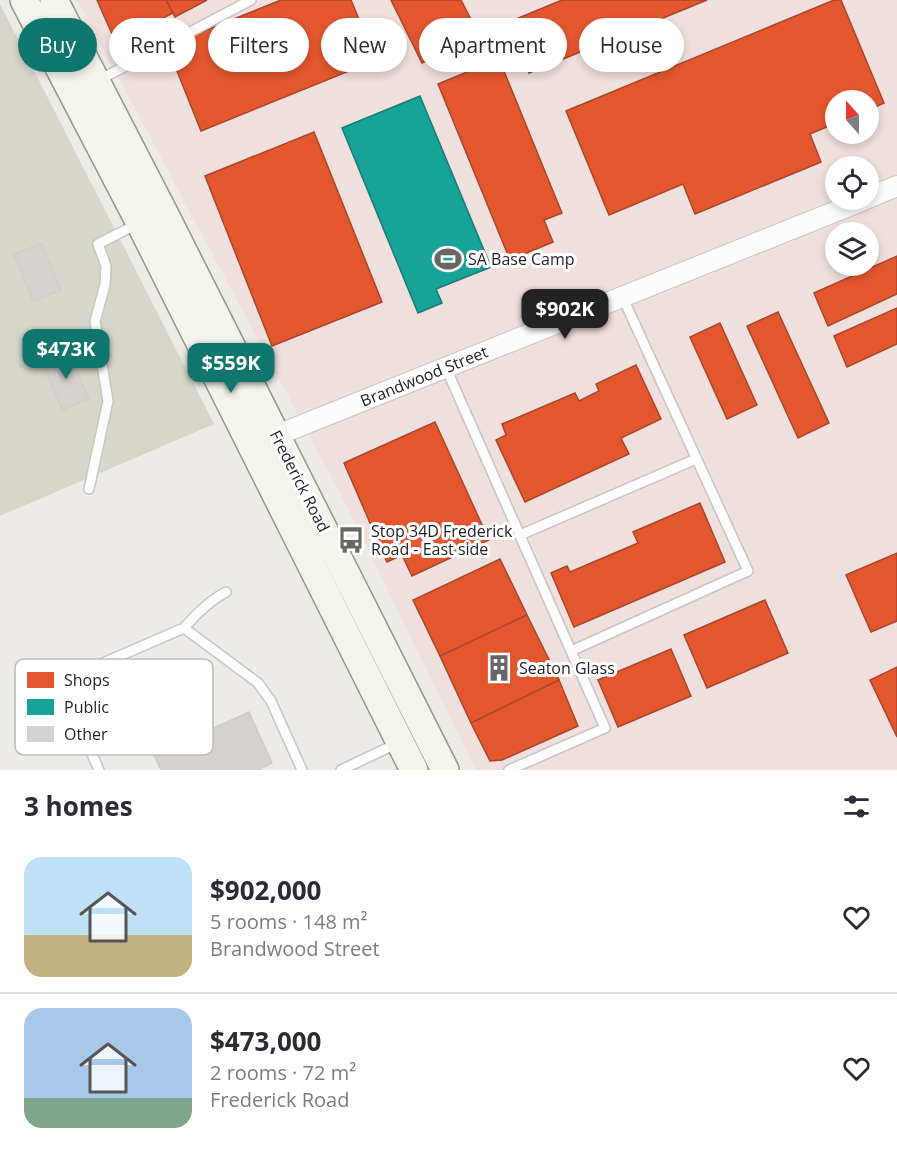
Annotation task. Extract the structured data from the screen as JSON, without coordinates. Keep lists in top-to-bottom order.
{
  "streets": {
    "main road": ["Frederick Road"],
    "street": ["Brandwood Street"]
  },
  "crossings": [
    ["Brandwood Street", "Frederick Road"]
  ],
  "places": {
    "sports": ["SA Base Camp"],
    "bus stop": ["Stop 34D Frederick Road - East side"],
    "building": ["Seaton Glass"]
  },
  "legend": ["Shops", "Public", "Other"],
  "north": "top",
  "page": {
    "chip": [
      "Buy",
      "Rent",
      "Filters",
      "New",
      "Apartment",
      "House"
    ],
    "price": ["$902K", "$473K", "$559K"],
    "heading": "3 homes",
    "list": [
      {
        "name": "$902,000",
        "note": "5 rooms · 148 m² · Brandwood Street"
      },
      {
        "name": "$473,000",
        "note": "2 rooms · 72 m² · Frederick Road"
      }
    ]
  }
}
